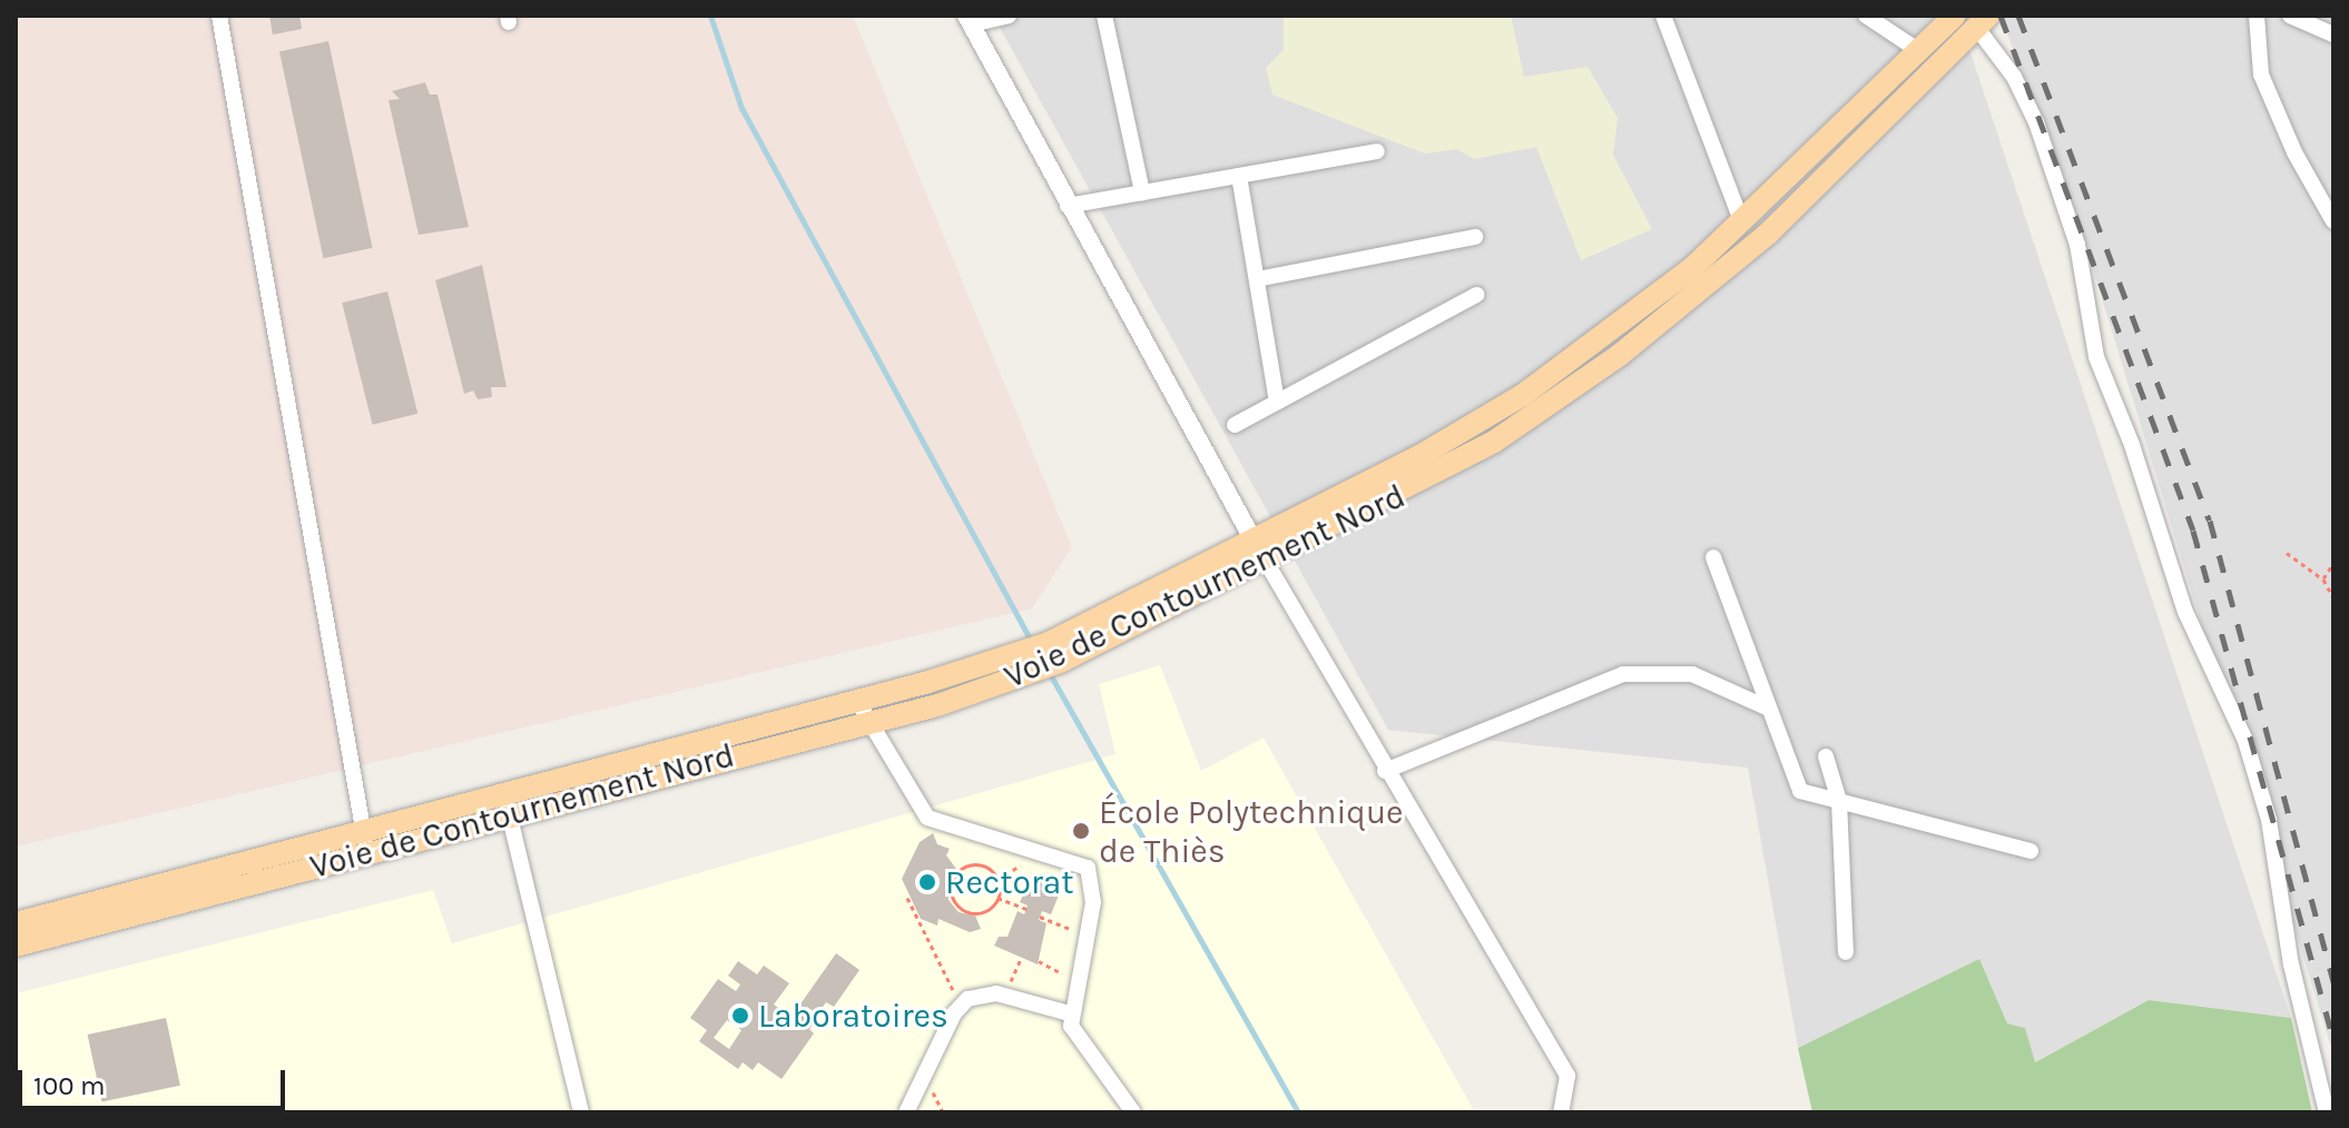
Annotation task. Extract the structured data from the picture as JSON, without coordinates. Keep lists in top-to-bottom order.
{
  "streets": {
    "main road": ["Voie de Contournement Nord"]
  },
  "places": ["École Polytechnique de Thiès", "Rectorat", "Laboratoires"],
  "scale_bar": "100 m"
}
